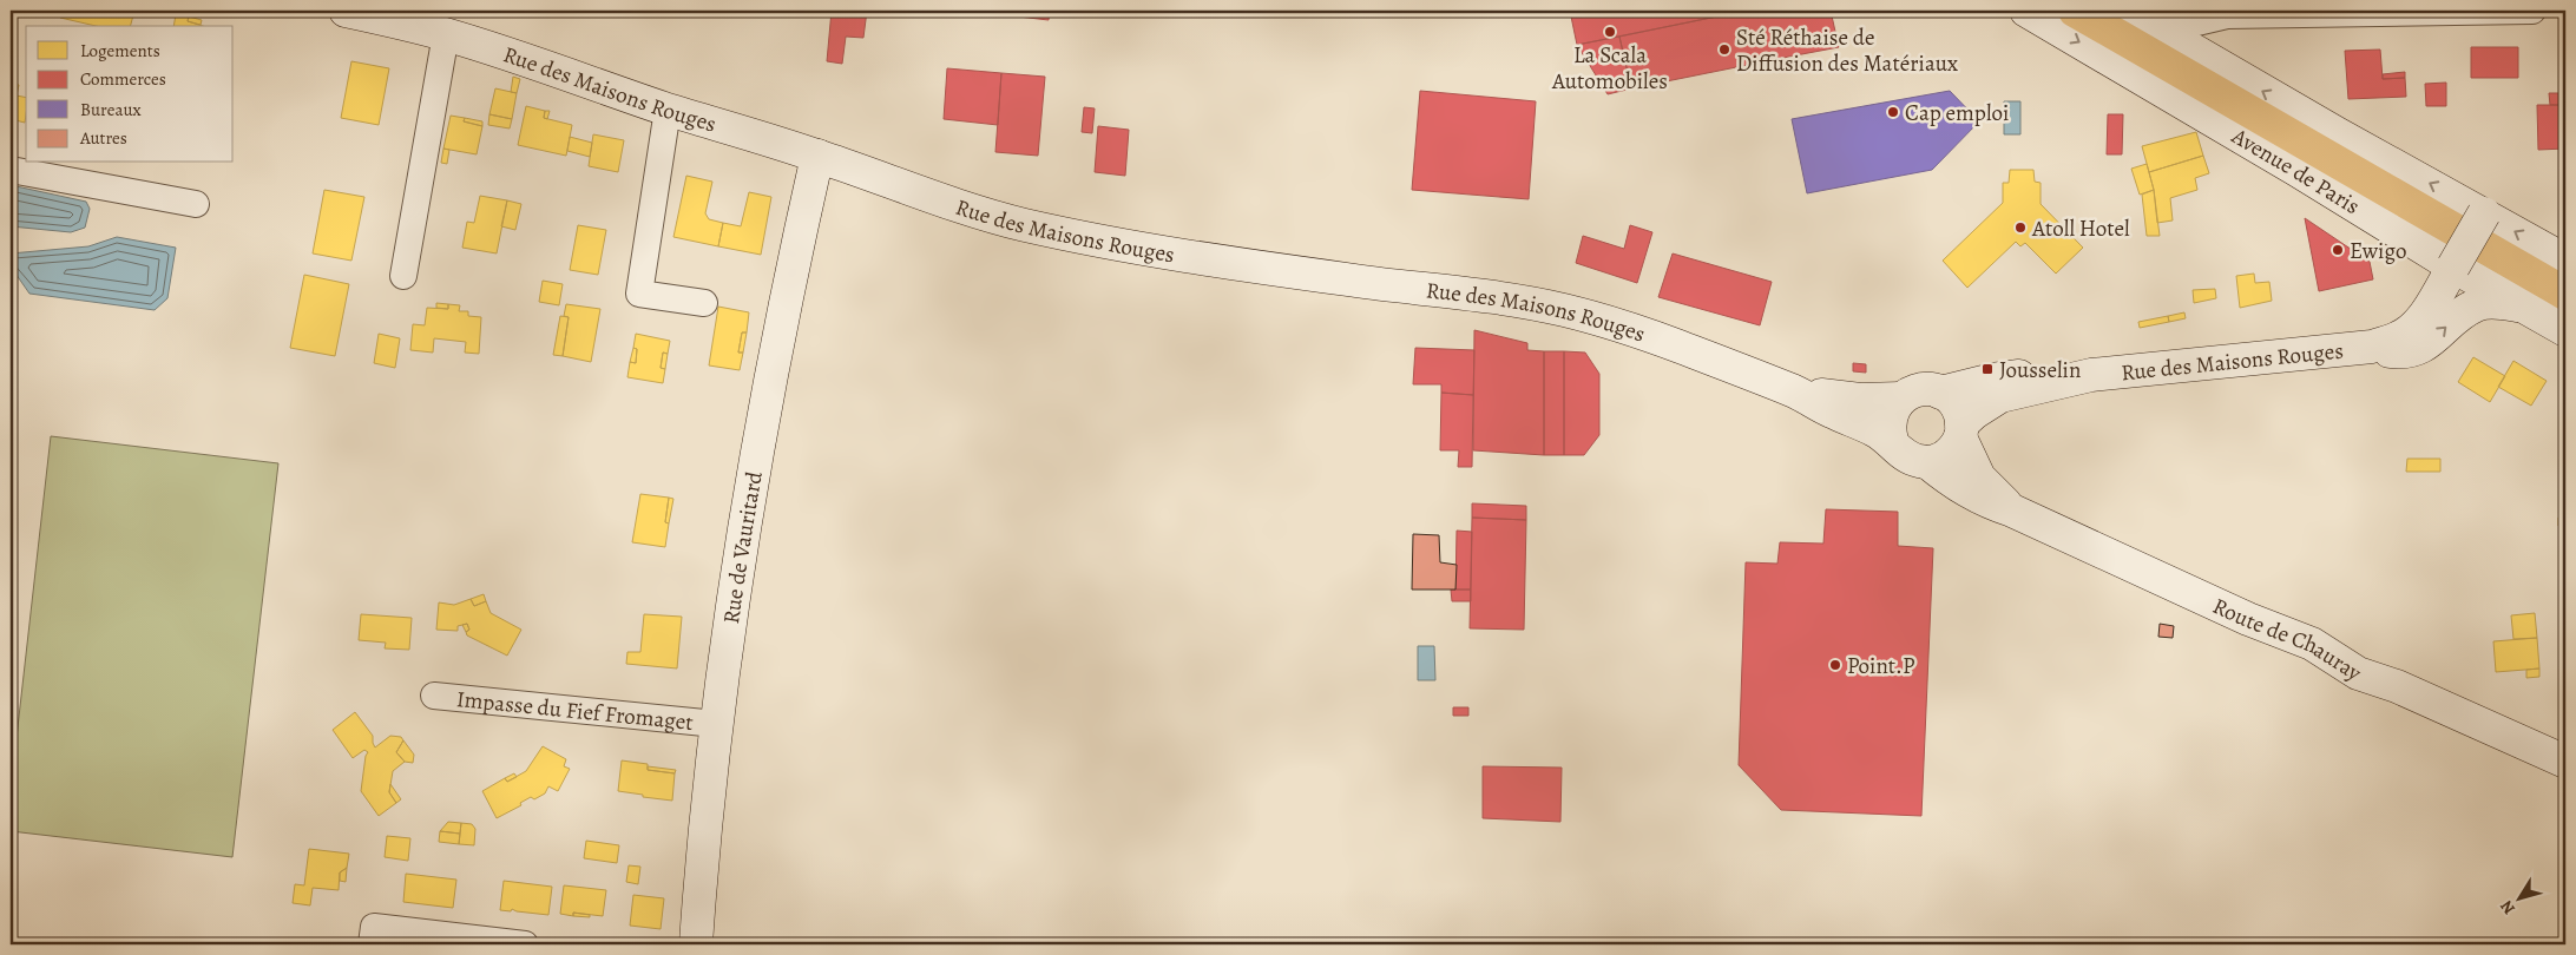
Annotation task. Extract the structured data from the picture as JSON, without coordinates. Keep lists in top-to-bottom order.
{
  "streets": {
    "main road": ["Avenue de Paris"],
    "street": [
      "Rue des Maisons Rouges",
      "Rue de Vauritard",
      "Route de Chauray",
      "Impasse du Fief Fromaget"
    ]
  },
  "crossings": [
    ["Rue des Maisons Rouges", "Avenue de Paris"],
    ["Rue des Maisons Rouges", "Rue de Vauritard"],
    ["Rue des Maisons Rouges", "Route de Chauray"],
    ["Rue de Vauritard", "Impasse du Fief Fromaget"]
  ],
  "places": {
    "other": [
      "La Scala Automobiles",
      "Sté Réthaise de Diffusion des Matériaux",
      "Cap emploi",
      "Atoll Hotel",
      "Ewigo",
      "Point.P"
    ],
    "transit": ["Jousselin"]
  },
  "legend": [
    "Logements",
    "Commerces",
    "Bureaux",
    "Autres"
  ],
  "north": "bottom left"
}
